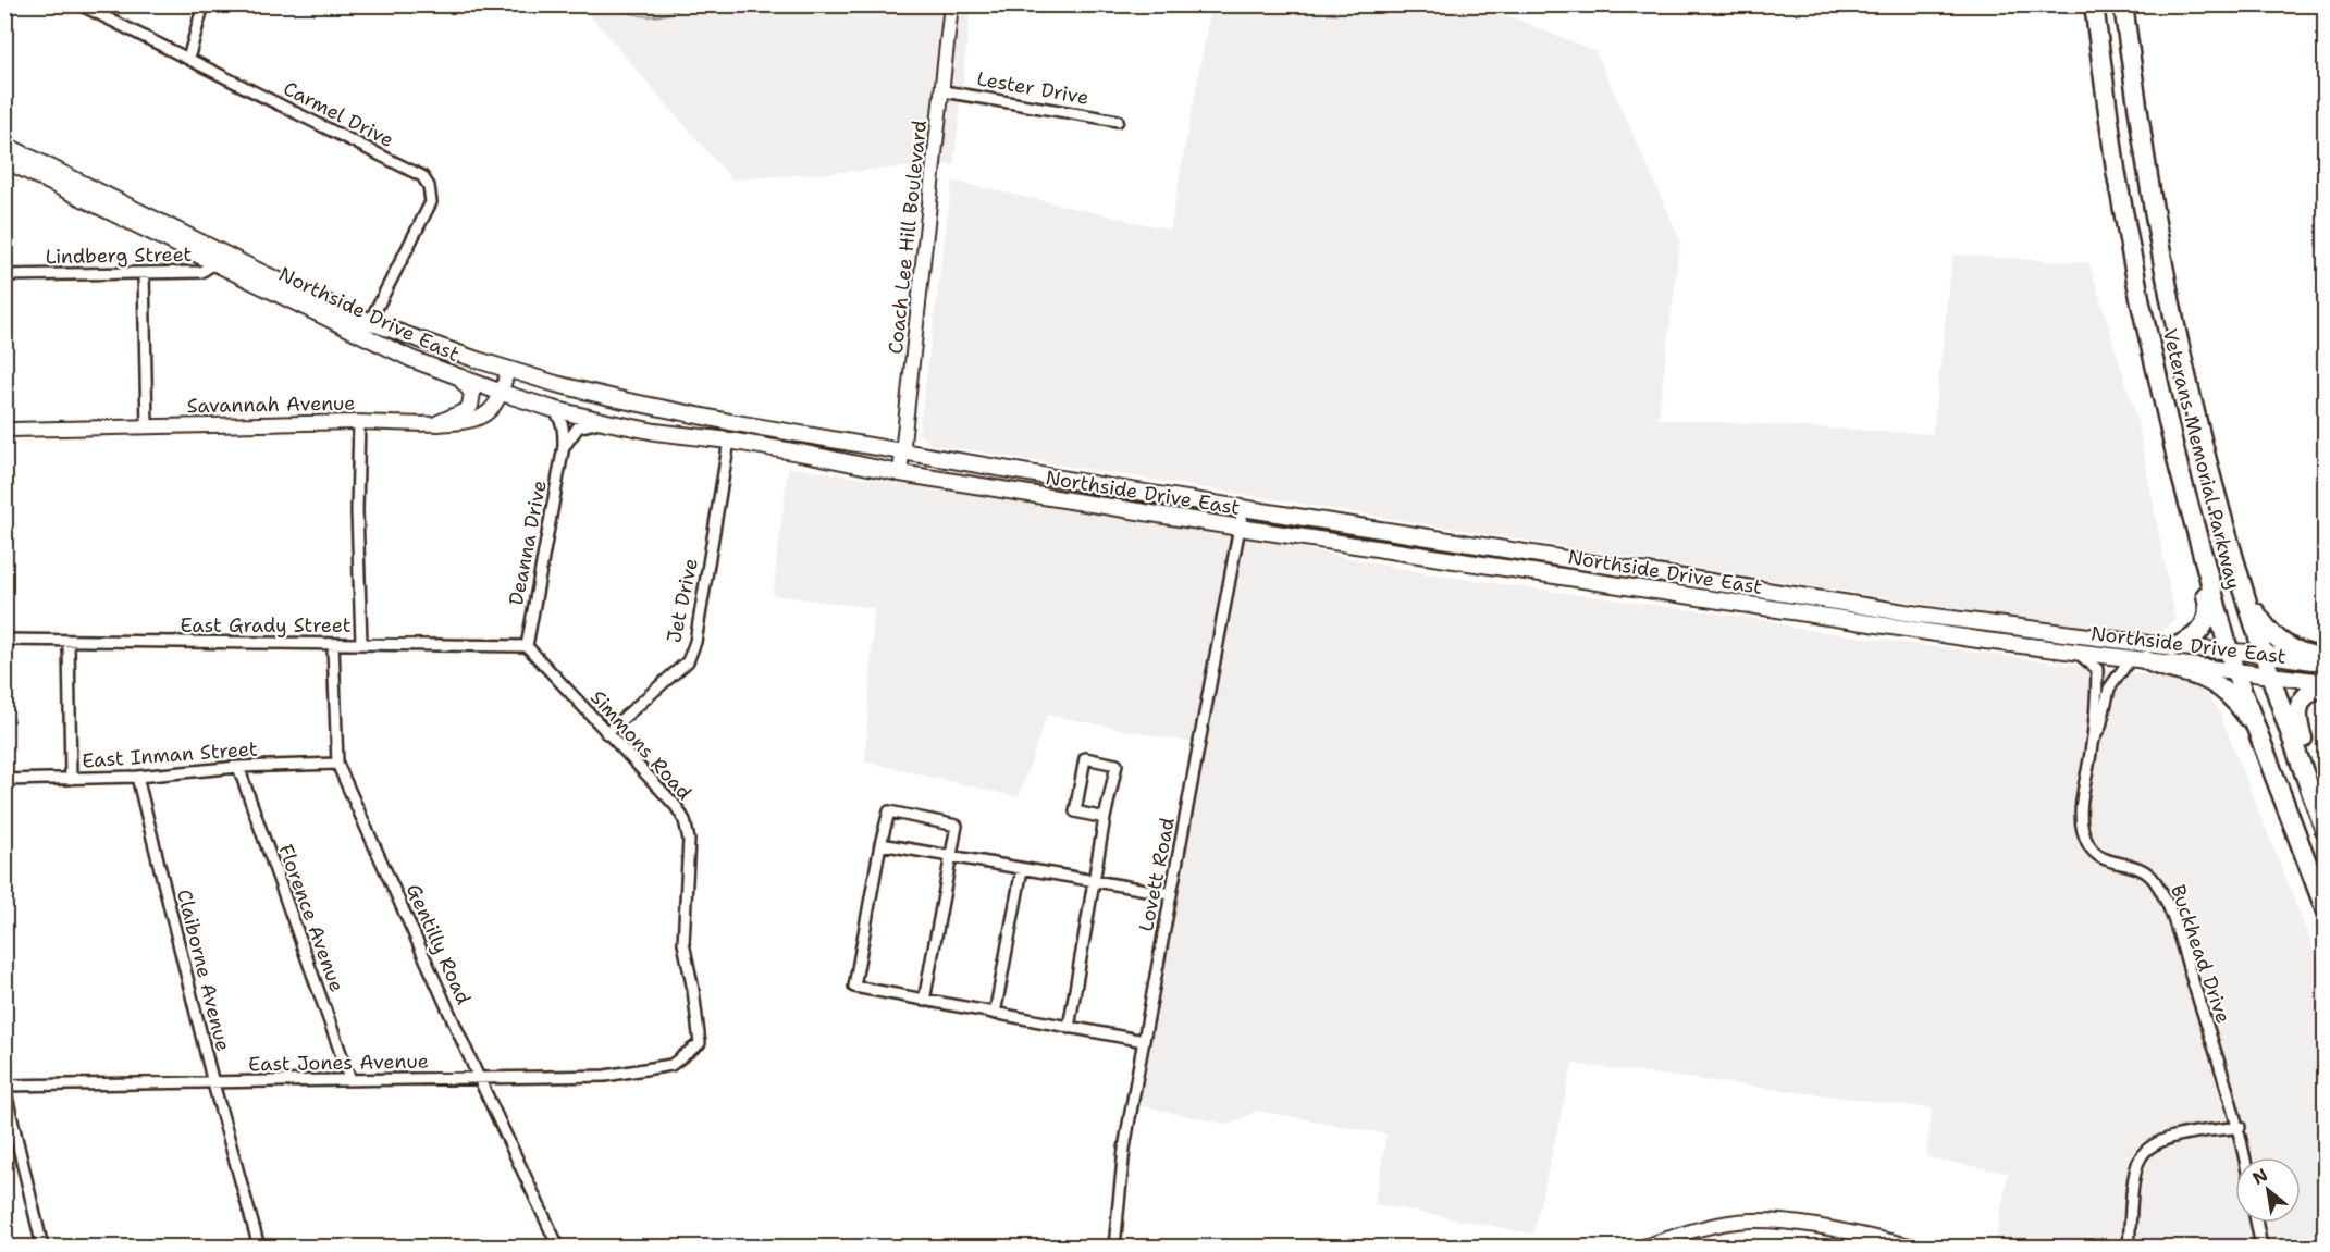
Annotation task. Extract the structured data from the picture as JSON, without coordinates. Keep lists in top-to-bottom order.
{
  "streets": {
    "highway": ["Veterans Memorial Parkway"],
    "main road": ["Northside Drive East"],
    "street": [
      "Lester Drive",
      "Carmel Drive",
      "Coach Lee Hill Boulevard",
      "Lindberg Street",
      "Savannah Avenue",
      "Deanna Drive",
      "Jet Drive",
      "East Grady Street",
      "Simmons Road",
      "East Inman Street",
      "Lovett Road",
      "Florence Avenue",
      "Gentilly Road",
      "Buckhead Drive",
      "Claiborne Avenue",
      "East Jones Avenue"
    ]
  },
  "crossings": [
    ["Lester Drive", "Coach Lee Hill Boulevard"],
    ["Carmel Drive", "Northside Drive East"],
    ["Coach Lee Hill Boulevard", "Northside Drive East"],
    ["Lindberg Street", "Northside Drive East"],
    ["Northside Drive East", "Savannah Avenue"],
    ["Northside Drive East", "Veterans Memorial Parkway"],
    ["Northside Drive East", "Deanna Drive"],
    ["Northside Drive East", "Jet Drive"],
    ["Northside Drive East", "Lovett Road"],
    ["Northside Drive East", "Buckhead Drive"],
    ["Deanna Drive", "East Grady Street"],
    ["Deanna Drive", "Simmons Road"],
    ["Jet Drive", "Simmons Road"],
    ["East Grady Street", "Simmons Road"],
    ["East Grady Street", "Gentilly Road"],
    ["Simmons Road", "East Jones Avenue"],
    ["East Inman Street", "Florence Avenue"],
    ["East Inman Street", "Gentilly Road"],
    ["East Inman Street", "Claiborne Avenue"],
    ["Florence Avenue", "East Jones Avenue"],
    ["Gentilly Road", "East Jones Avenue"],
    ["Claiborne Avenue", "East Jones Avenue"]
  ],
  "north": "top left"
}
